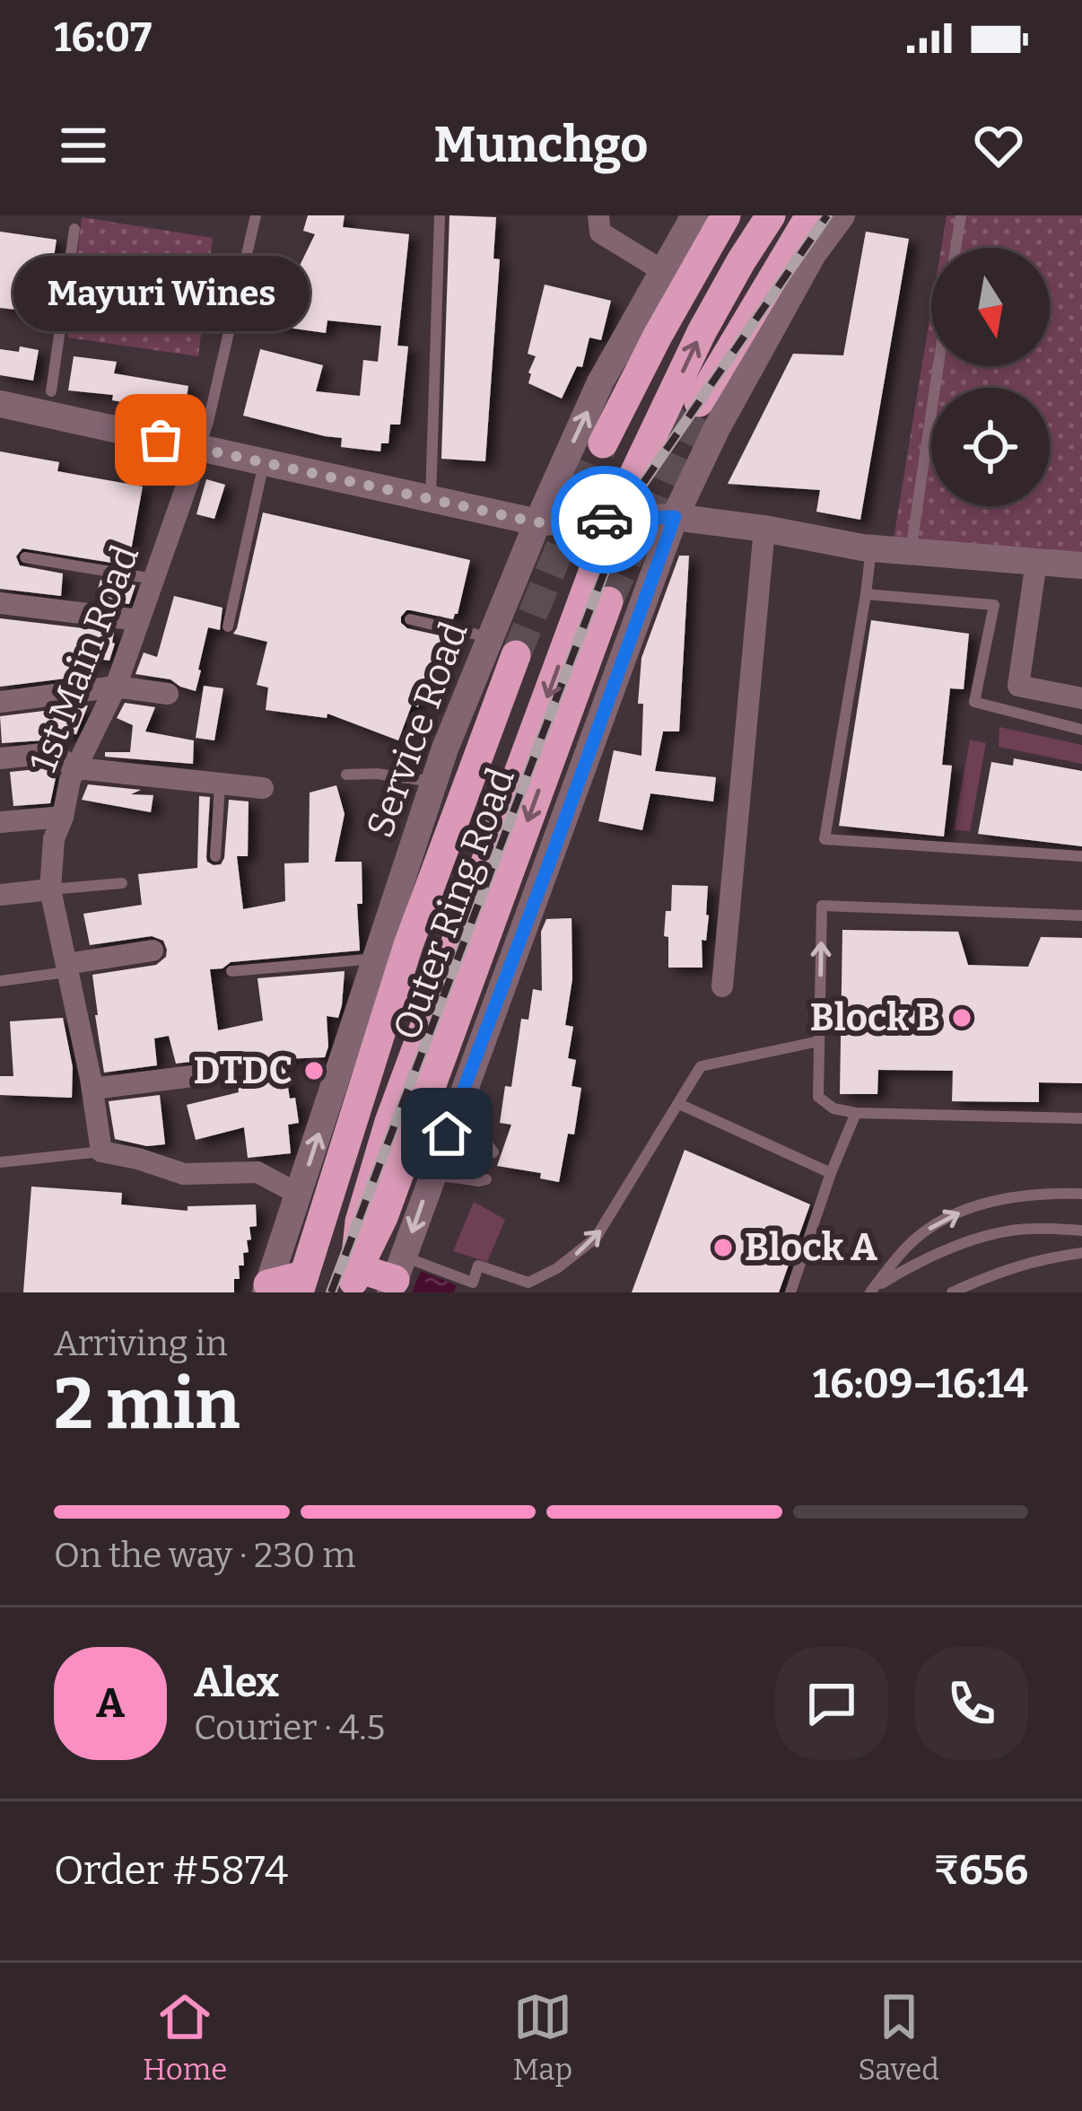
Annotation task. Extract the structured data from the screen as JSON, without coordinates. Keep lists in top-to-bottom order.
{
  "streets": {
    "highway": ["Outer Ring Road"],
    "street": ["1st Main Road", "Service Road"]
  },
  "places": [
    "Mayuri Wines",
    "Block B",
    "DTDC",
    "Block A"
  ],
  "north": "bottom",
  "page": {
    "status": "16:07",
    "header": "Munchgo",
    "bubble": "Mayuri Wines",
    "heading": ["2 min", "Arriving in", "16:09–16:14"],
    "panel": [
      "Alex",
      "Courier · 4.5",
      "Order #5874",
      "₹656"
    ],
    "bar": "On the way · 230 m",
    "round": "A",
    "tabs": ["Home", "Map", "Saved"]
  }
}
